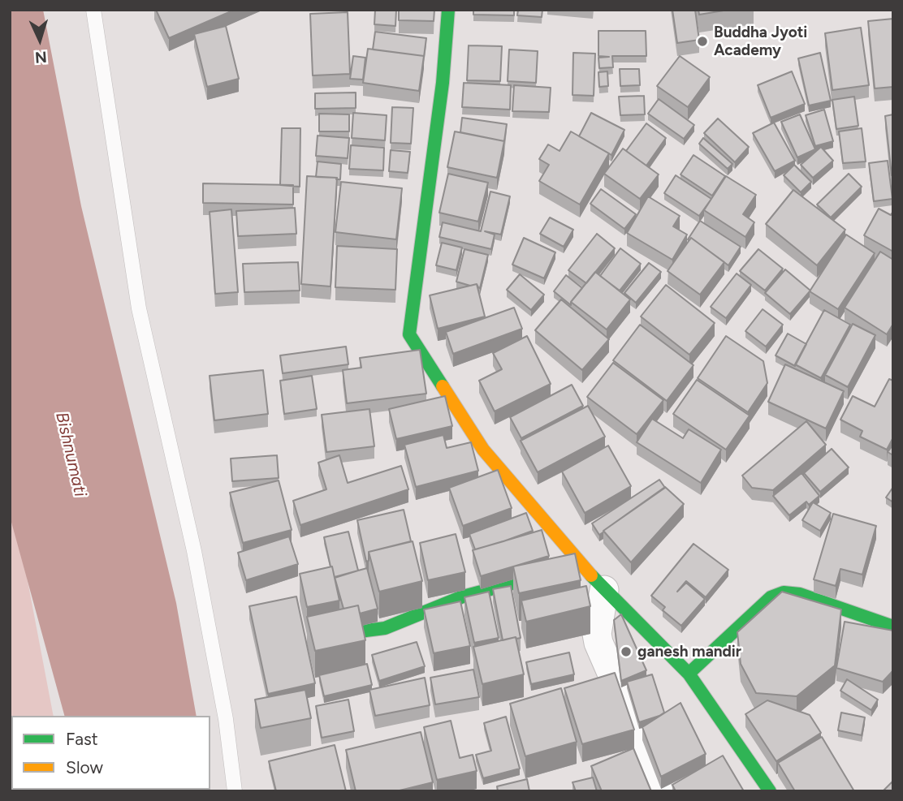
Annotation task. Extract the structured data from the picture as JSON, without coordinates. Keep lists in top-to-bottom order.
{
  "water": ["Bishnumati"],
  "places": ["Buddha Jyoti Academy", "ganesh mandir"],
  "legend": ["Fast", "Slow"],
  "north": "bottom"
}
